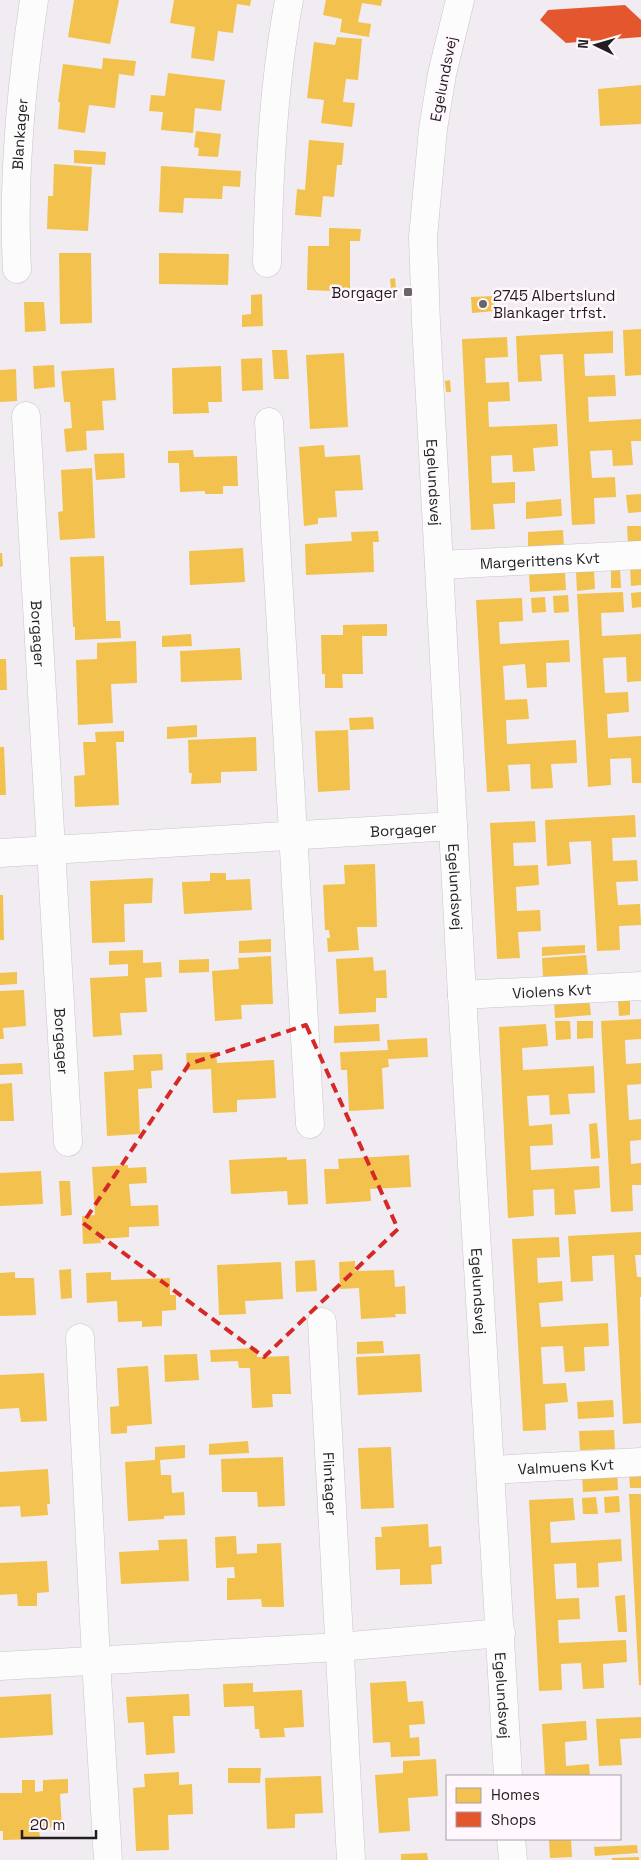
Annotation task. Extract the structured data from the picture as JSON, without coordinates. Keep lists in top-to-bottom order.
{
  "streets": {
    "street": [
      "Egelundsvej",
      "Blankager",
      "Margerittens Kvt",
      "Borgager",
      "Violens Kvt",
      "Valmuens Kvt",
      "Flintager"
    ]
  },
  "crossings": [
    ["Egelundsvej", "Margerittens Kvt"],
    ["Egelundsvej", "Borgager"],
    ["Egelundsvej", "Violens Kvt"],
    ["Egelundsvej", "Valmuens Kvt"]
  ],
  "places": {
    "transit": ["Borgager"],
    "other": ["2745 Albertslund Blankager trfst."]
  },
  "legend": ["Homes", "Shops"],
  "scale_bar": "20 m",
  "north": "left"
}
